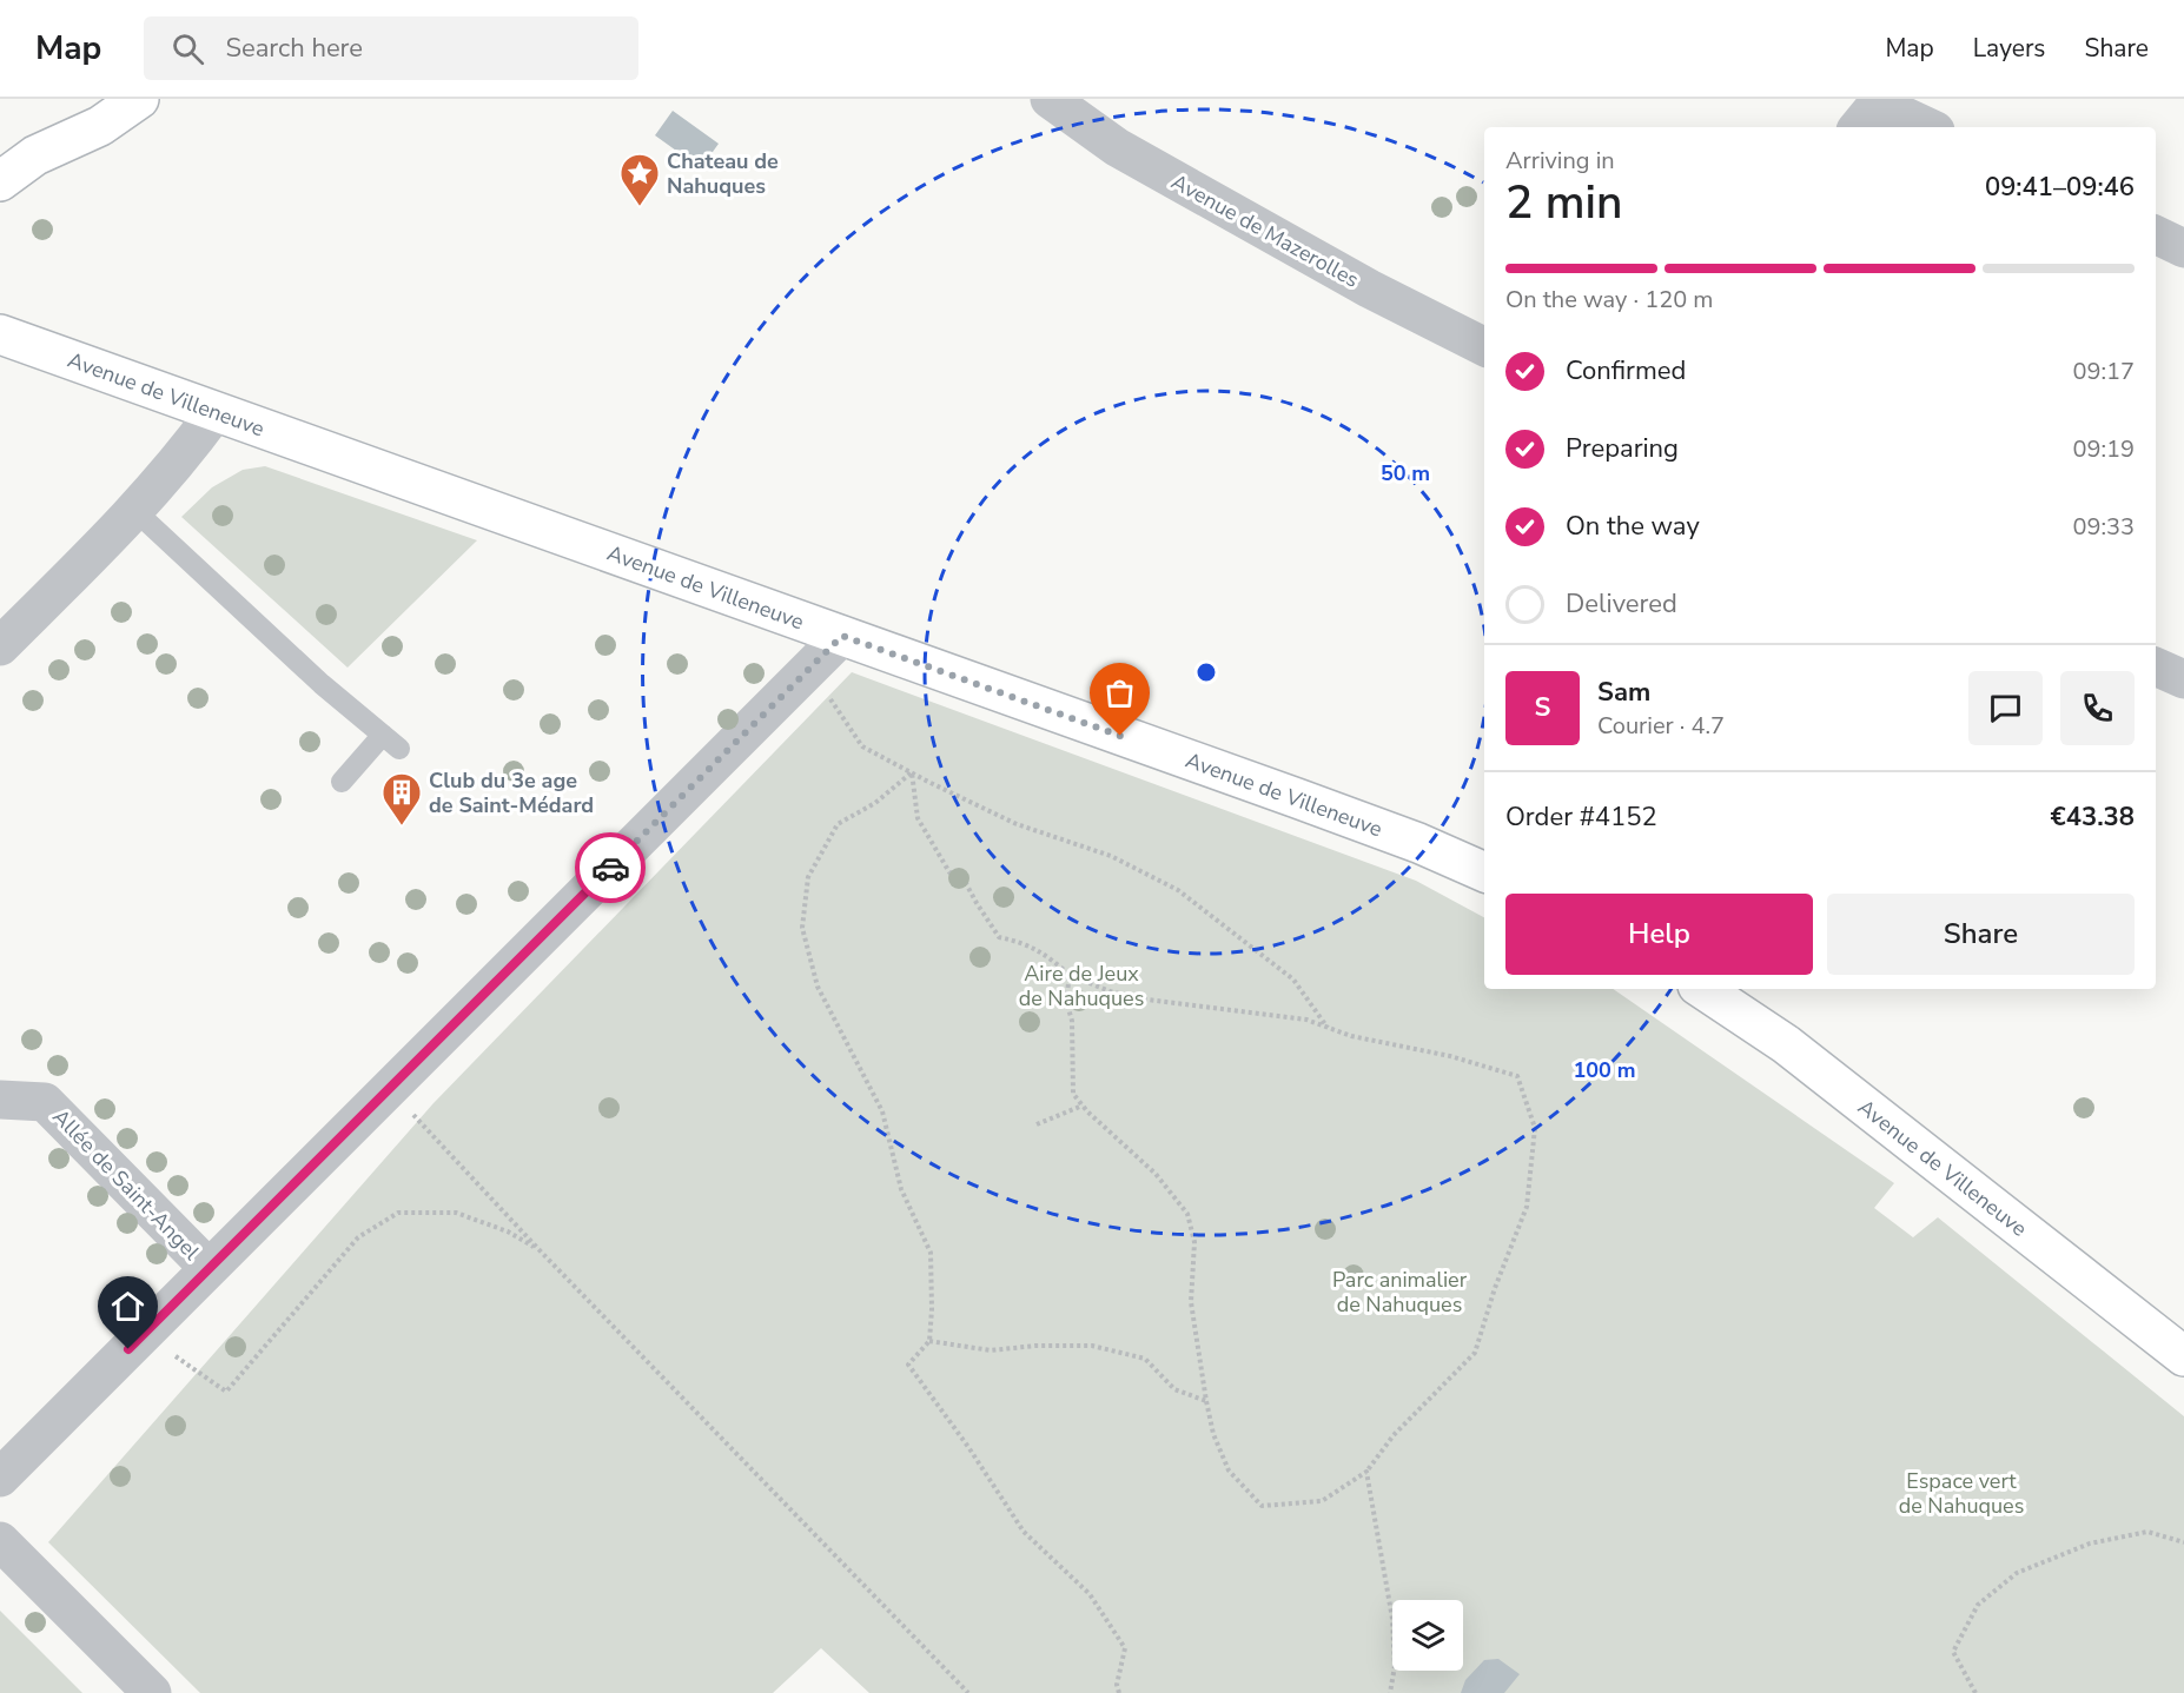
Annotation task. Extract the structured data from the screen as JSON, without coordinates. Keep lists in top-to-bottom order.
{
  "streets": {
    "main road": ["Avenue de Villeneuve"],
    "street": ["Avenue de Mazerolles", "Allée de Saint-Angel"]
  },
  "crossings": [
    ["Avenue de Villeneuve", "Allée de Saint-Angel"]
  ],
  "parks": ["Aire de Jeux de Nahuques", "Parc animalier de Nahuques", "Espace vert de Nahuques"],
  "places": {
    "place": ["Chateau de Nahuques"],
    "building": ["Club du 3e age de Saint-Médard"]
  },
  "page": {
    "header": "Map",
    "search": "Search here",
    "nav": ["Map", "Layers", "Share"],
    "heading": ["2 min", "Arriving in", "09:41–09:46"],
    "panel": [
      "Sam",
      "Courier · 4.7",
      "Order #4152",
      "€43.38"
    ],
    "bar": "On the way · 120 m",
    "list": [
      ["Confirmed", "09:17"],
      ["Preparing", "09:19"],
      ["On the way", "09:33"],
      "Delivered"
    ],
    "round": "S",
    "buttons": ["Help", "Share"]
  },
  "rings": ["50 m", "100 m"]
}
